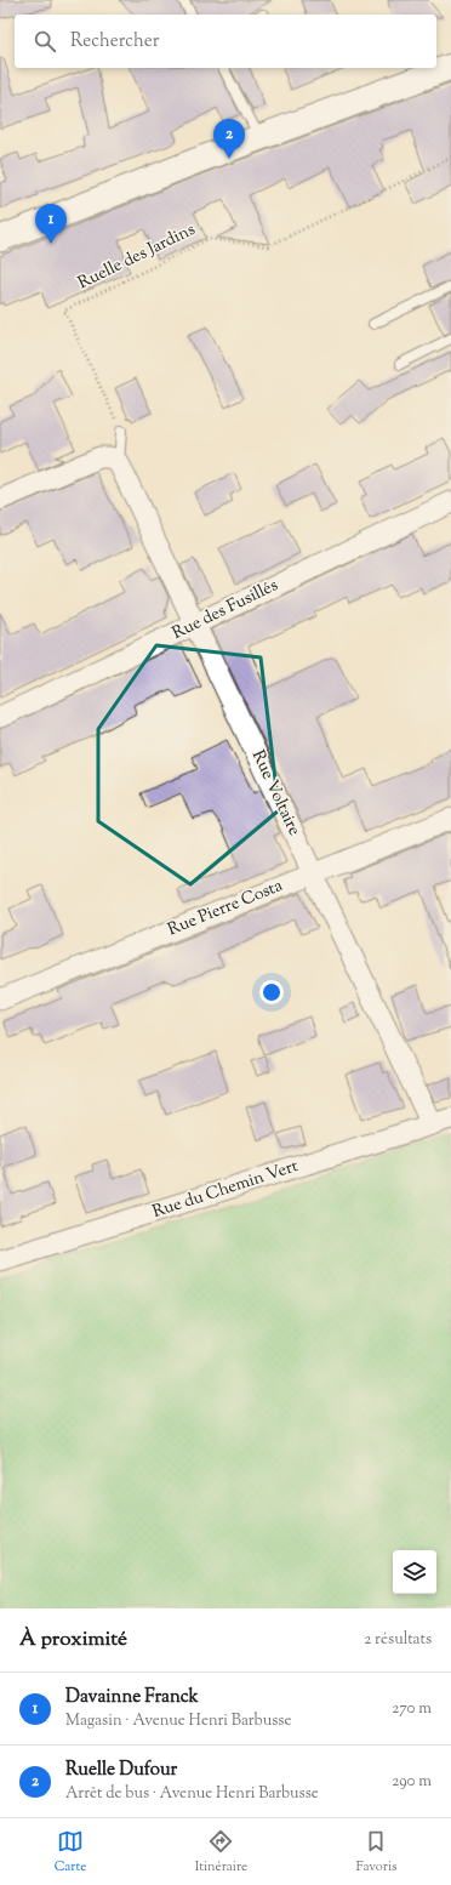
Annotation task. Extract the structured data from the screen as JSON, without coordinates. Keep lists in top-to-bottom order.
{
  "streets": {
    "street": [
      "Rue des Fusillés",
      "Rue Voltaire",
      "Rue Pierre Costa",
      "Rue du Chemin Vert"
    ],
    "path": ["Ruelle des Jardins"]
  },
  "crossings": [
    ["Rue des Fusillés", "Rue Voltaire"],
    ["Rue Voltaire", "Rue Pierre Costa"],
    ["Rue Voltaire", "Rue du Chemin Vert"]
  ],
  "page": {
    "search": "Rechercher",
    "pins": ["2", "1"],
    "heading": ["À proximité", "2 résultats"],
    "list": [
      {
        "mark": "1",
        "name": "Davainne Franck",
        "note": "Magasin · Avenue Henri Barbusse",
        "value": "270 m"
      },
      {
        "mark": "2",
        "name": "Ruelle Dufour",
        "note": "Arrêt de bus · Avenue Henri Barbusse",
        "value": "290 m"
      }
    ],
    "nav": ["Carte", "Itinéraire", "Favoris"]
  }
}
